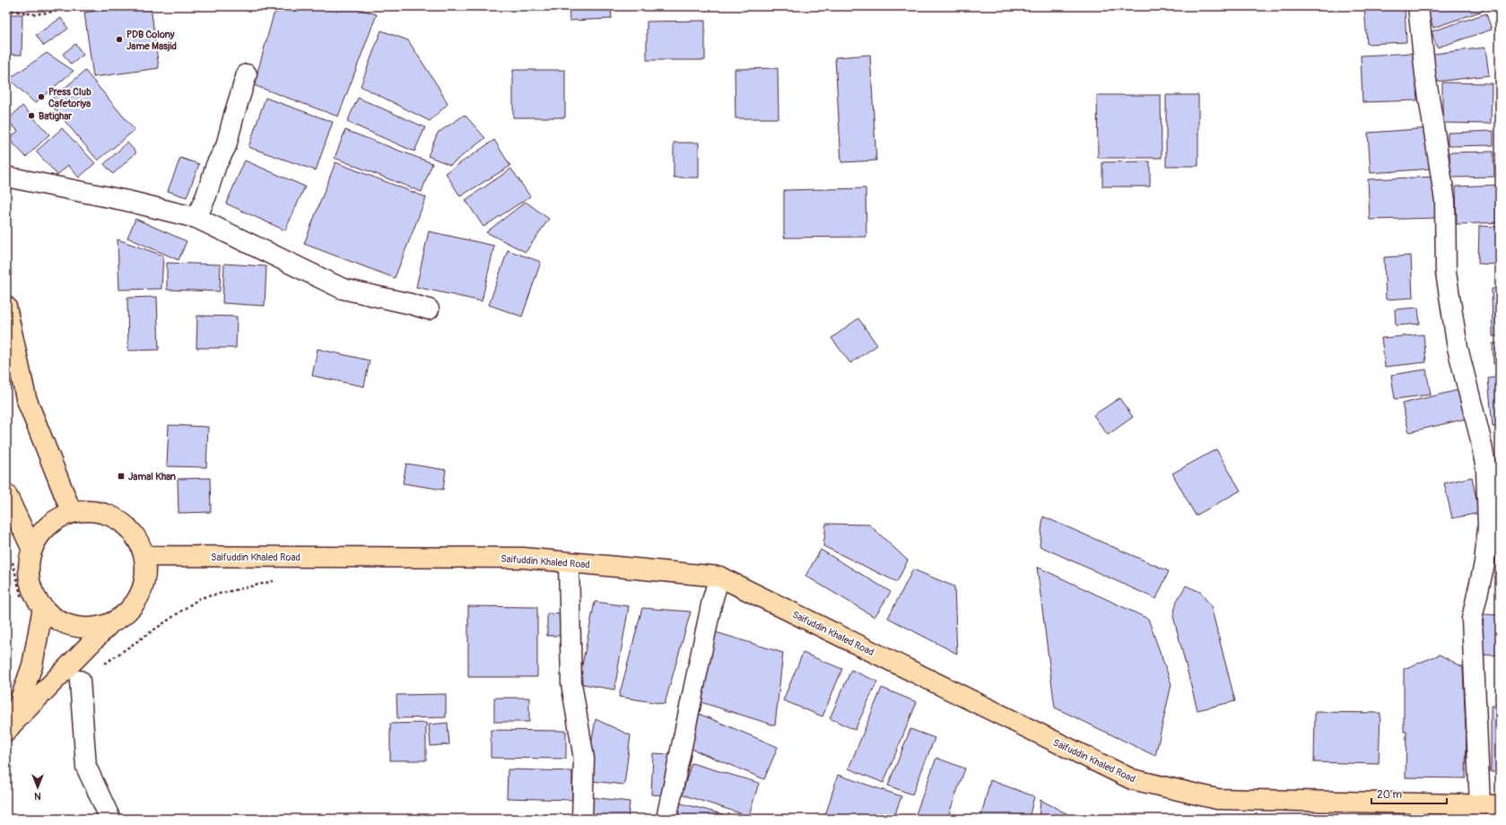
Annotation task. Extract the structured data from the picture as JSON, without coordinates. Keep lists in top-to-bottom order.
{
  "streets": {
    "main road": ["Saifuddin Khaled Road"]
  },
  "places": {
    "other": ["PDB Colony Jame Masjid", "Press Club Cafetoriya", "Batighar"],
    "transit": ["Jamal Khan"]
  },
  "scale_bar": "20 m",
  "north": "bottom"
}
